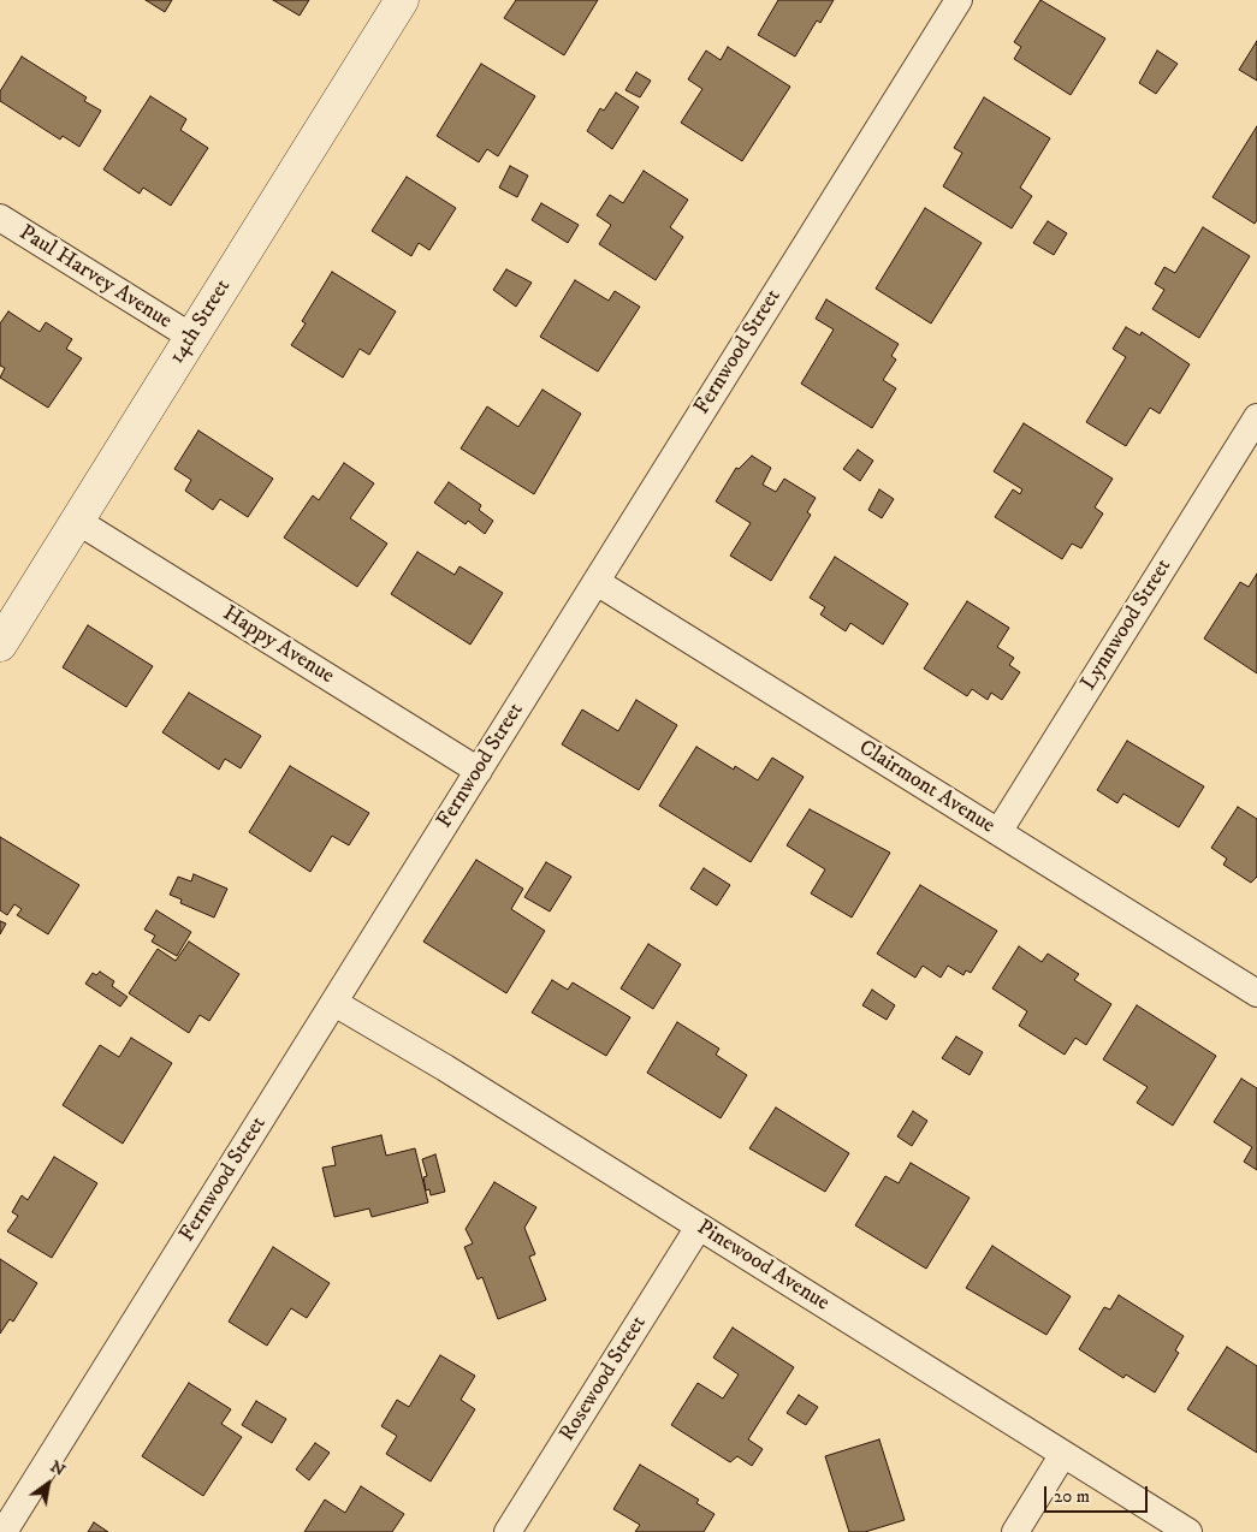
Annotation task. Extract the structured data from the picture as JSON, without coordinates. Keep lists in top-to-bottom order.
{
  "streets": {
    "street": [
      "Paul Harvey Avenue",
      "14th Street",
      "Fernwood Street",
      "Lynnwood Street",
      "Happy Avenue",
      "Clairmont Avenue",
      "Pinewood Avenue",
      "Rosewood Street"
    ]
  },
  "crossings": [
    ["Paul Harvey Avenue", "14th Street"],
    ["14th Street", "Happy Avenue"],
    ["Fernwood Street", "Happy Avenue"],
    ["Fernwood Street", "Clairmont Avenue"],
    ["Fernwood Street", "Pinewood Avenue"],
    ["Lynnwood Street", "Clairmont Avenue"],
    ["Pinewood Avenue", "Rosewood Street"]
  ],
  "scale_bar": "20 m",
  "north": "top right"
}
